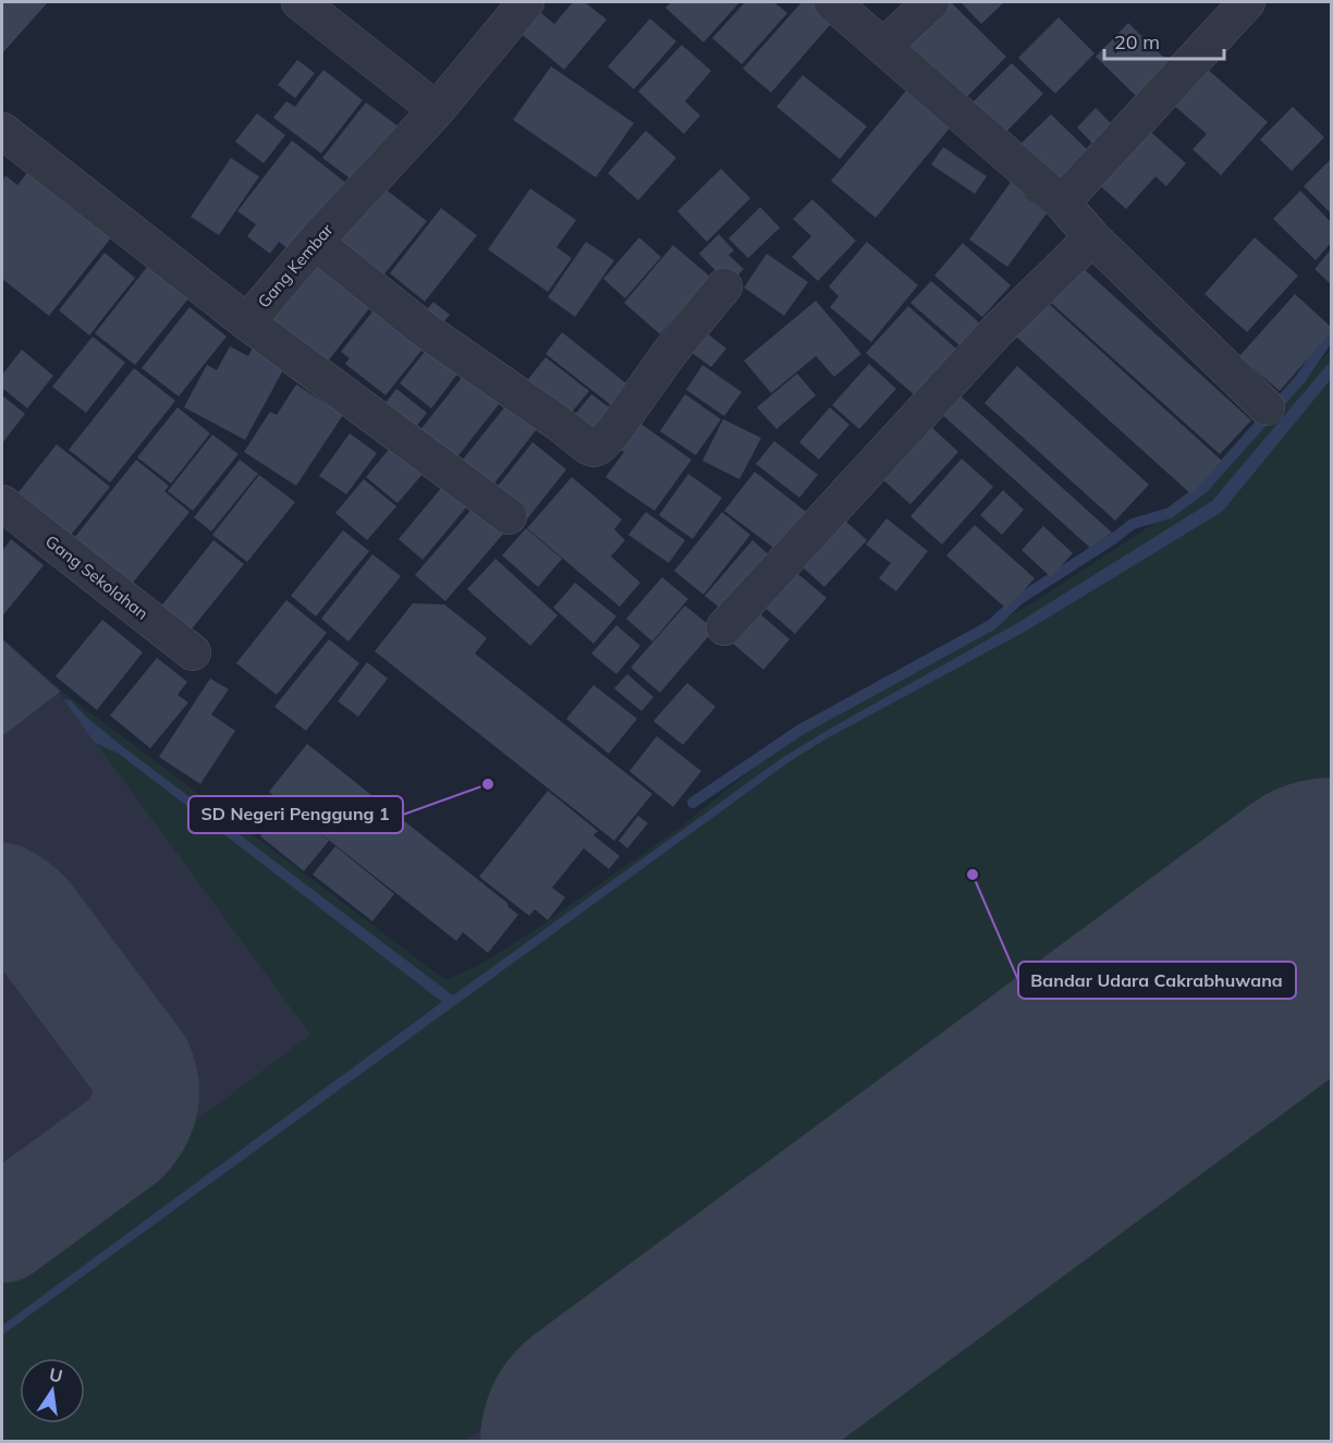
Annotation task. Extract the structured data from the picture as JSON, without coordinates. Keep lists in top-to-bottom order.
{
  "streets": {
    "street": ["Gang Kembar", "Gang Sekolahan"]
  },
  "places": ["SD Negeri Penggung 1", "Bandar Udara Cakrabhuwana"],
  "scale_bar": "20 m",
  "north": "top"
}
